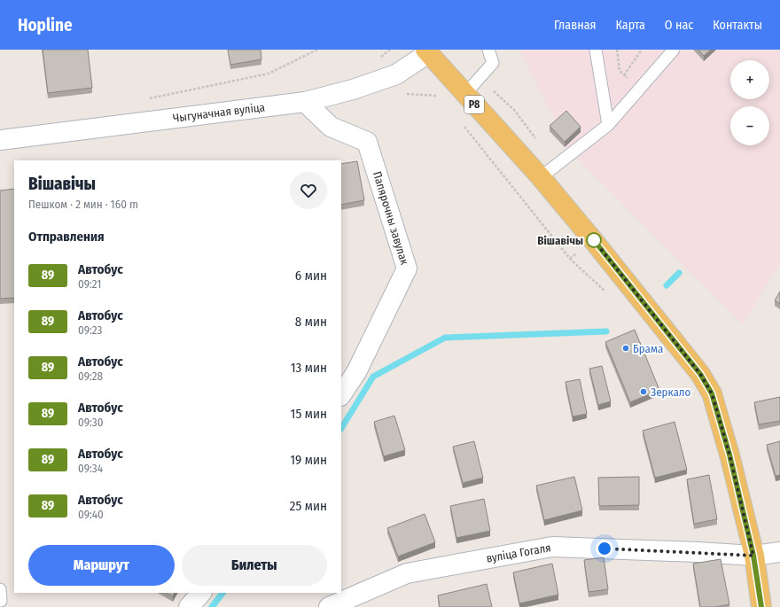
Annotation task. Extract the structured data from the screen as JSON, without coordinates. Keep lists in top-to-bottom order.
{
  "streets": {
    "main road": ["Р8"],
    "street": ["Чыгуначная вуліца", "Папярочны завулак", "вуліца Гогаля"]
  },
  "crossings": [
    ["Р8", "Чыгуначная вуліца"],
    ["Р8", "вуліца Гогаля"],
    ["Чыгуначная вуліца", "Папярочны завулак"]
  ],
  "places": ["Вішавічы", "Брама", "Зеркало"],
  "lines": ["bus line 89"],
  "page": {
    "header": "Hopline",
    "nav": [
      "Главная",
      "Карта",
      "О нас",
      "Контакты"
    ],
    "map_buttons": ["+", "−"],
    "heading": [
      ["Вішавічы", "Пешком · 2 мин · 160 m"],
      "Отправления"
    ],
    "list": [
      {
        "mark": "89",
        "name": "Автобус",
        "note": "09:21",
        "value": "6 мин"
      },
      {
        "mark": "89",
        "name": "Автобус",
        "note": "09:23",
        "value": "8 мин"
      },
      {
        "mark": "89",
        "name": "Автобус",
        "note": "09:28",
        "value": "13 мин"
      },
      {
        "mark": "89",
        "name": "Автобус",
        "note": "09:30",
        "value": "15 мин"
      },
      {
        "mark": "89",
        "name": "Автобус",
        "note": "09:34",
        "value": "19 мин"
      },
      {
        "mark": "89",
        "name": "Автобус",
        "note": "09:40",
        "value": "25 мин"
      }
    ],
    "buttons": ["Маршрут", "Билеты"]
  }
}
